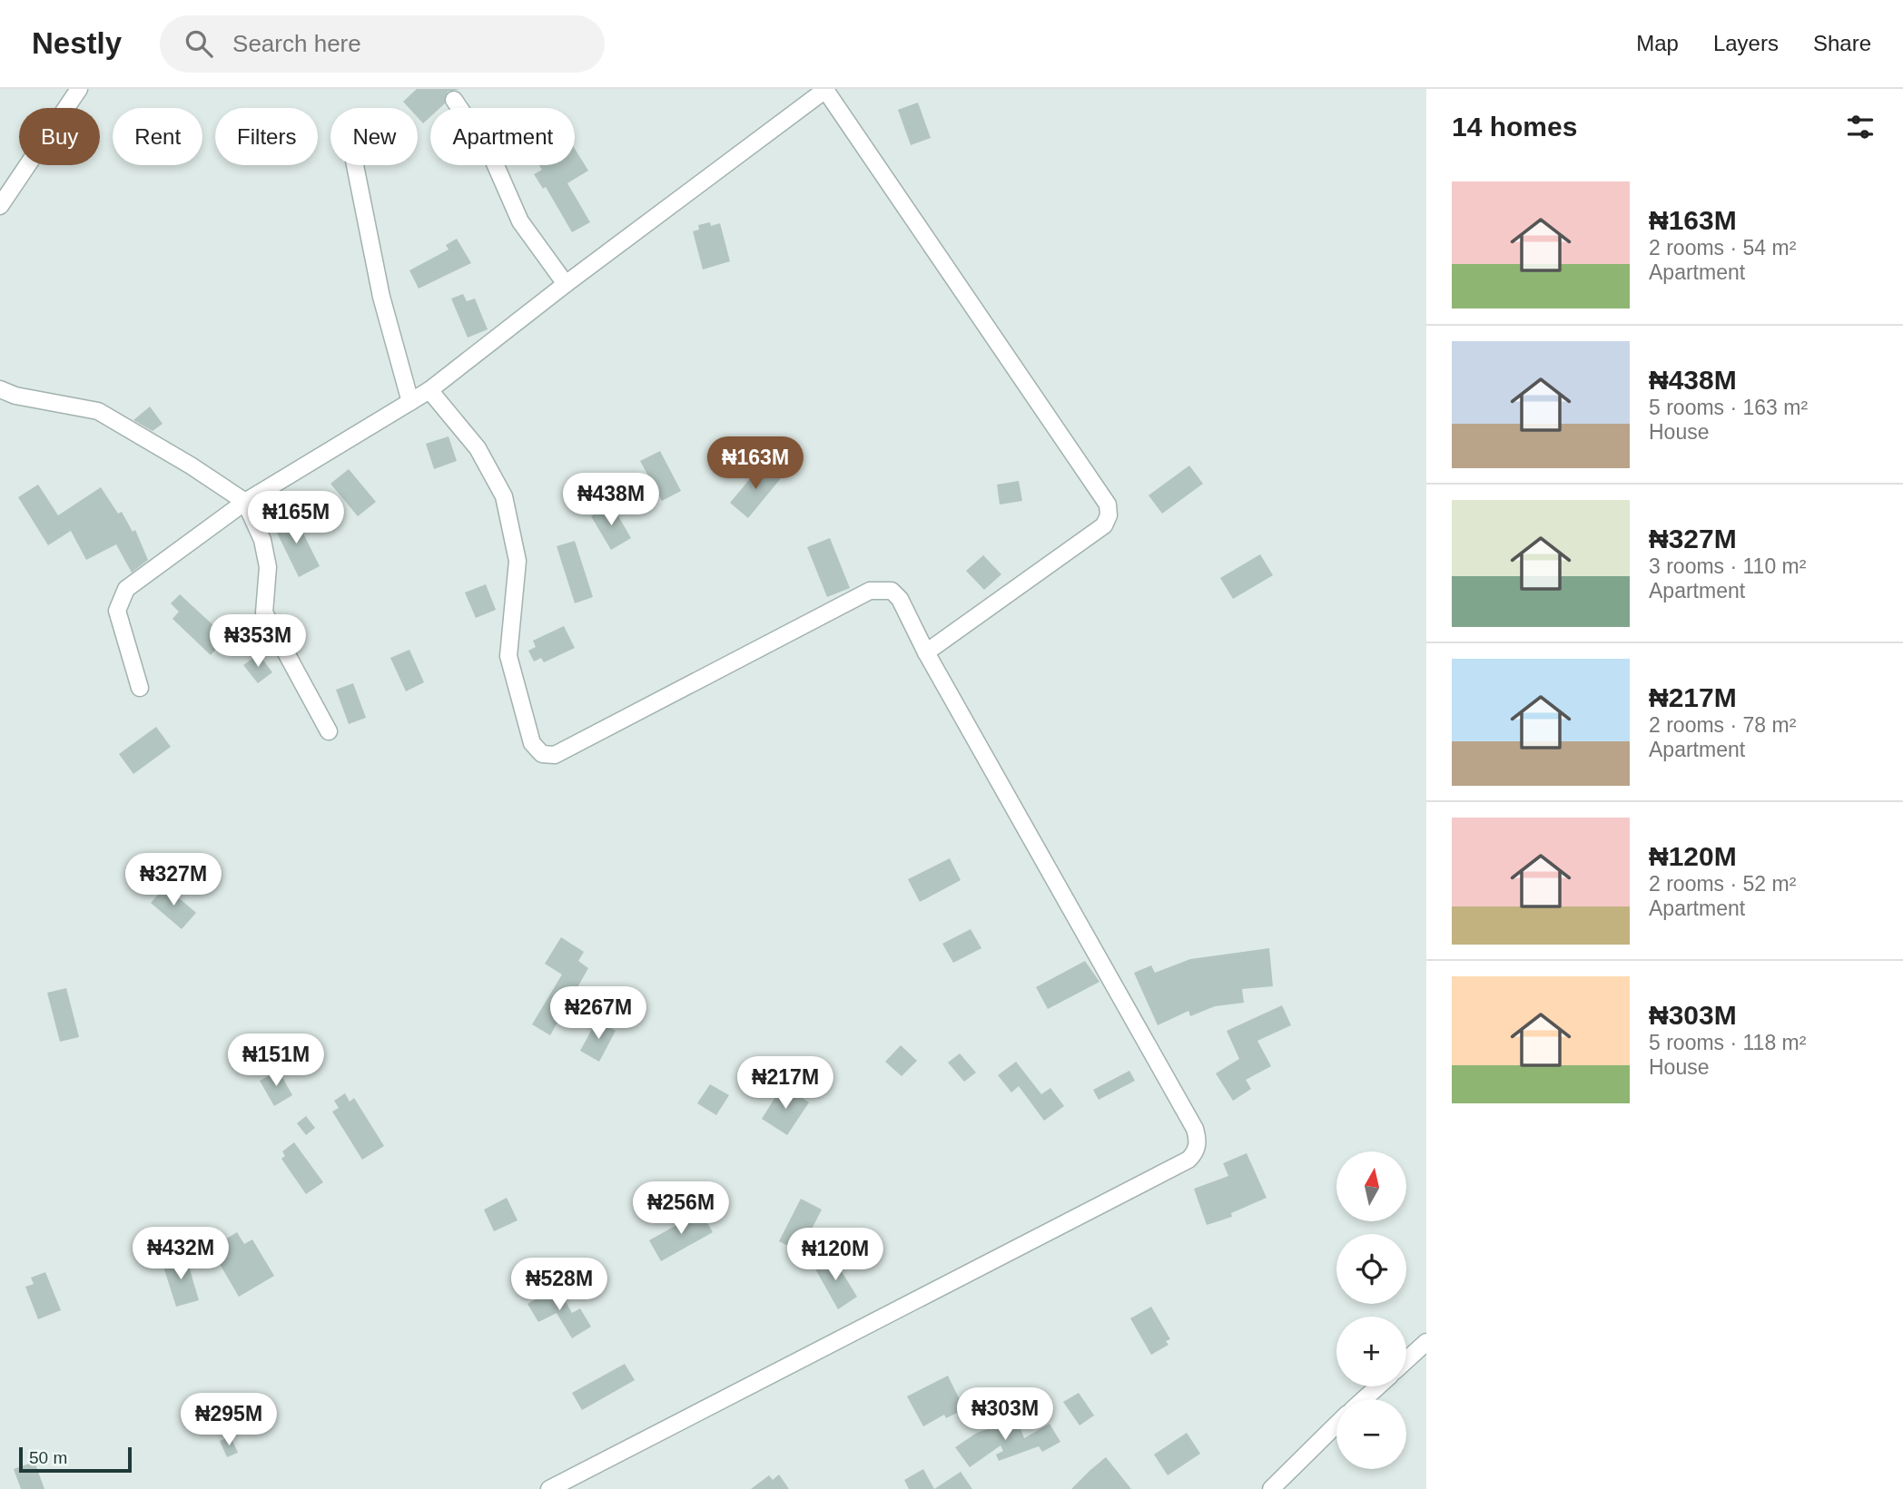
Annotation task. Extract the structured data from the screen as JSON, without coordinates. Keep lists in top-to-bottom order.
{
  "scale_bar": "50 m",
  "north": "top",
  "page": {
    "header": "Nestly",
    "search": "Search here",
    "nav": ["Map", "Layers", "Share"],
    "heading": "14 homes",
    "chip": [
      "Buy",
      "Rent",
      "Filters",
      "New",
      "Apartment"
    ],
    "list": [
      {
        "name": "₦163M",
        "note": "2 rooms · 54 m² · Apartment"
      },
      {
        "name": "₦438M",
        "note": "5 rooms · 163 m² · House"
      },
      {
        "name": "₦327M",
        "note": "3 rooms · 110 m² · Apartment"
      },
      {
        "name": "₦217M",
        "note": "2 rooms · 78 m² · Apartment"
      },
      {
        "name": "₦120M",
        "note": "2 rooms · 52 m² · Apartment"
      },
      {
        "name": "₦303M",
        "note": "5 rooms · 118 m² · House"
      }
    ],
    "price": [
      "₦163M",
      "₦438M",
      "₦165M",
      "₦353M",
      "₦327M",
      "₦267M",
      "₦151M",
      "₦217M",
      "₦256M",
      "₦432M",
      "₦120M",
      "₦528M",
      "₦303M",
      "₦295M"
    ],
    "map_buttons": ["+", "−"],
    "scale": "50 m"
  }
}
